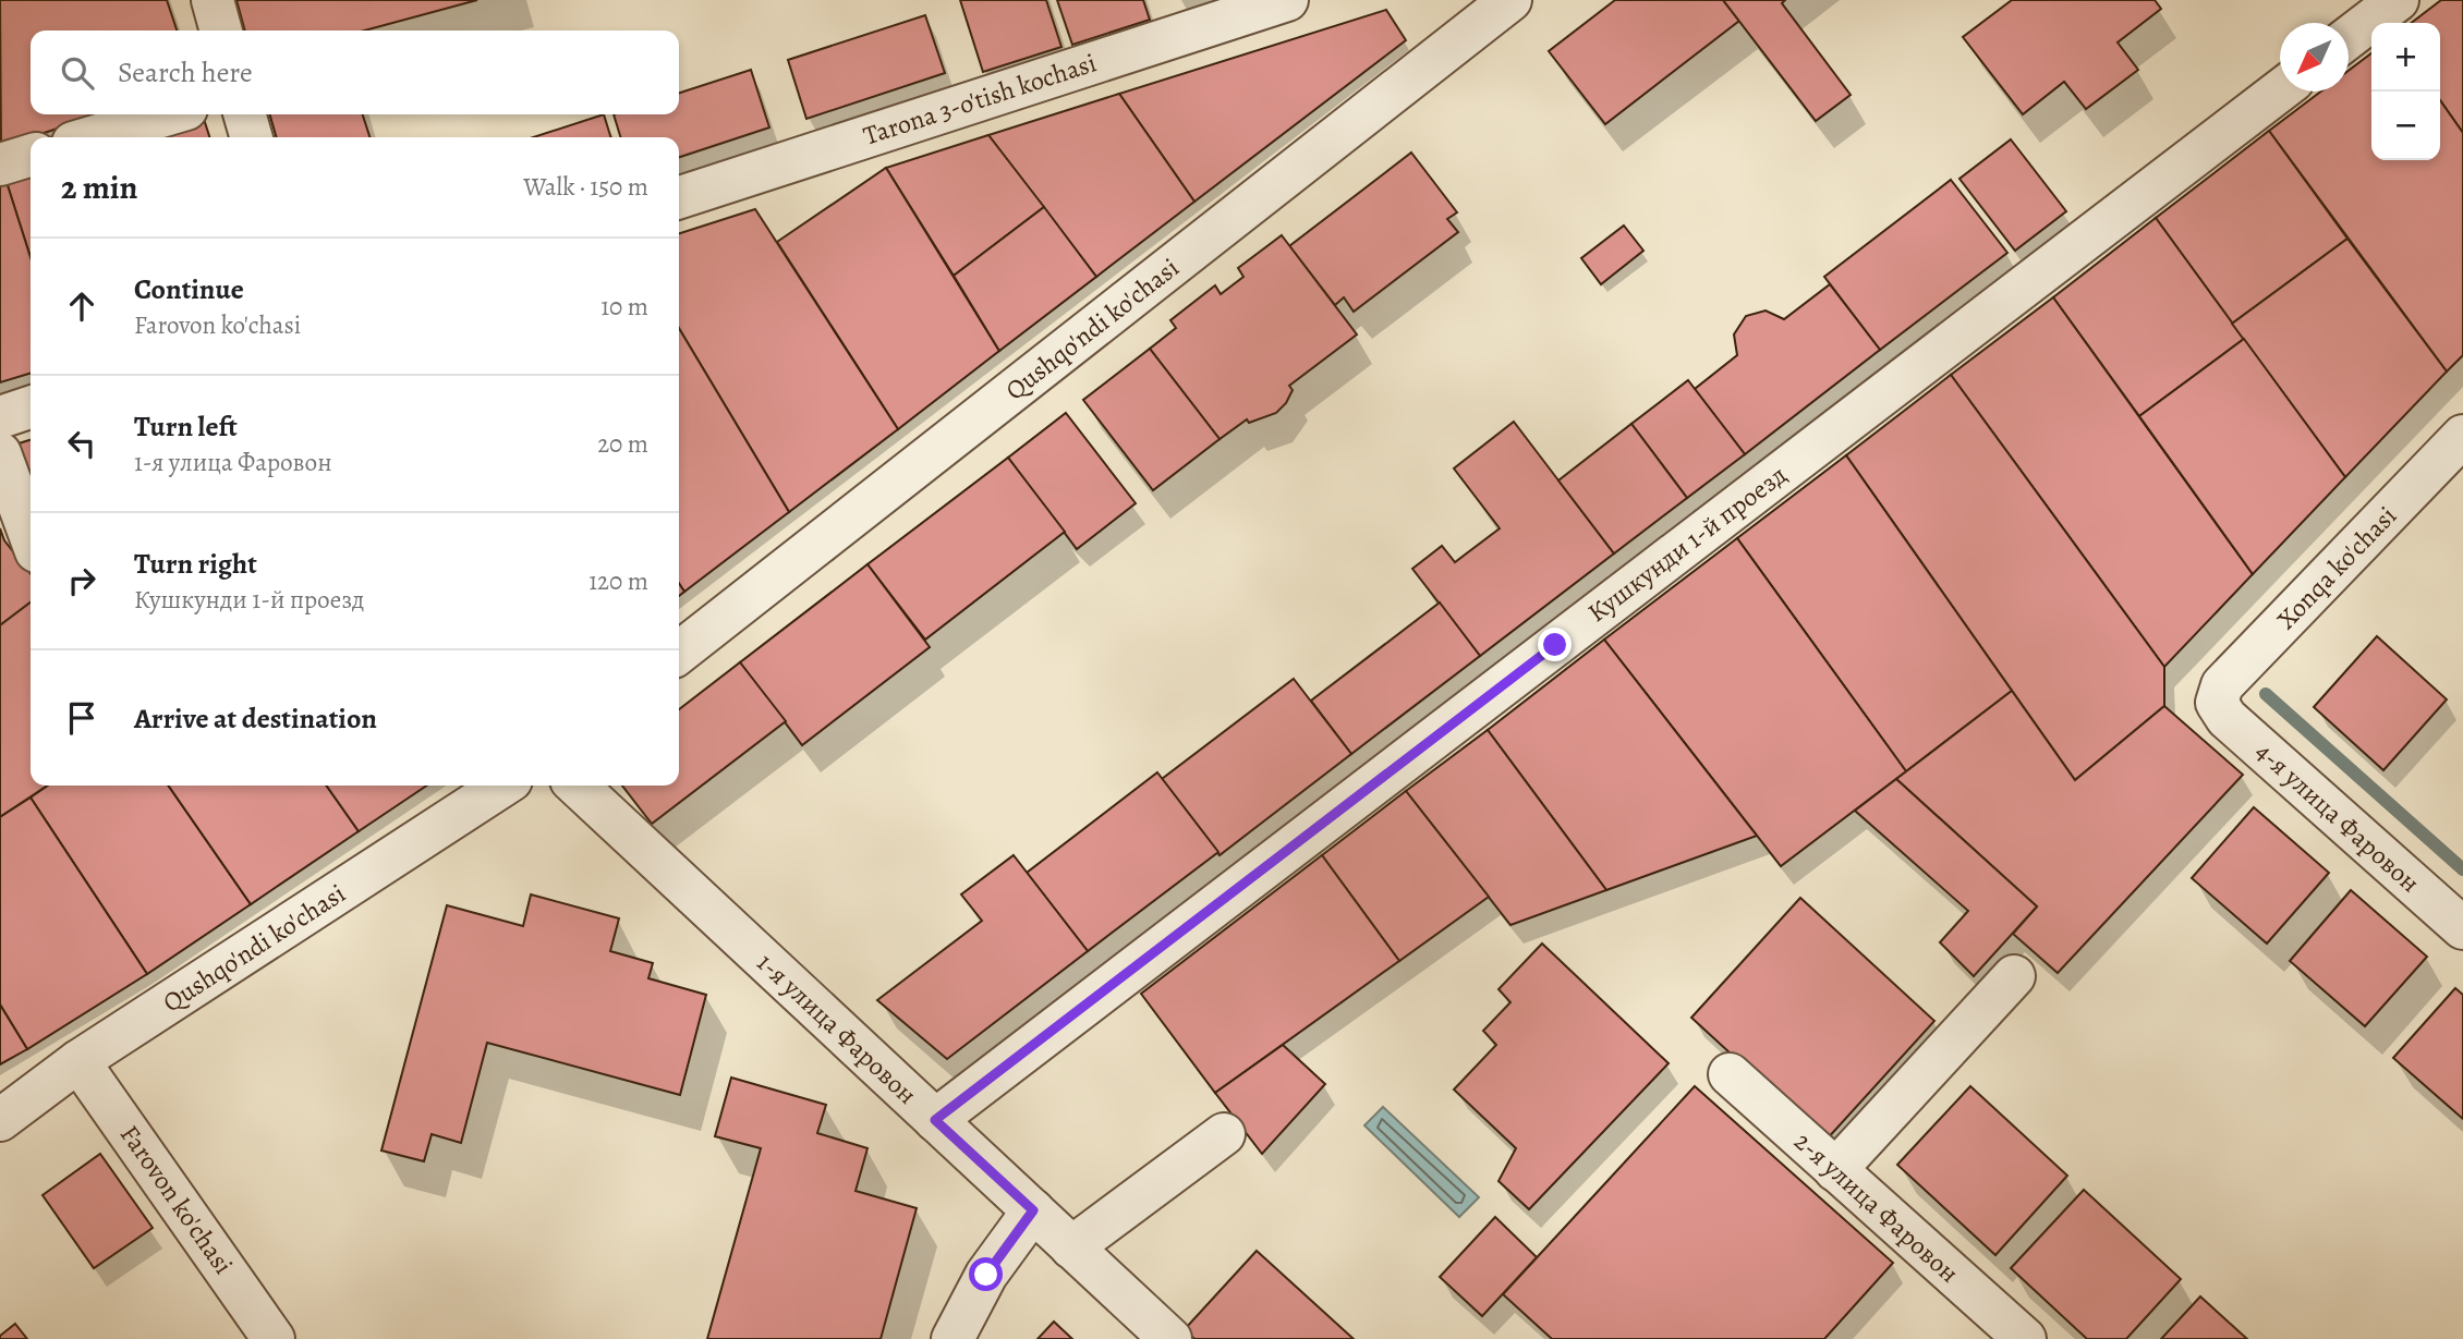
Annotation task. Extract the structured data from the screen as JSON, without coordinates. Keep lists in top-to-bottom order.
{
  "streets": {
    "street": [
      "Tarona 3-o'tish kochasi",
      "Qushqo'ndi ko'chasi",
      "Кушкунди 1-й проезд",
      "Xonqa ko'chasi",
      "4-я улица Фаровон",
      "1-я улица Фаровон",
      "Farovon ko'chasi",
      "2-я улица Фаровон"
    ]
  },
  "crossings": [
    ["Qushqo'ndi ko'chasi", "Farovon ko'chasi"],
    ["Кушкунди 1-й проезд", "1-я улица Фаровон"],
    ["Xonqa ko'chasi", "4-я улица Фаровон"]
  ],
  "north": "bottom left",
  "page": {
    "map_buttons": ["+", "−"],
    "search": "Search here",
    "heading": ["2 min", "Walk · 150 m"],
    "list": [
      ["Continue", "Farovon ko'chasi", "10 m"],
      ["Turn left", "1-я улица Фаровон", "20 m"],
      ["Turn right", "Кушкунди 1-й проезд", "120 m"],
      "Arrive at destination"
    ]
  }
}
